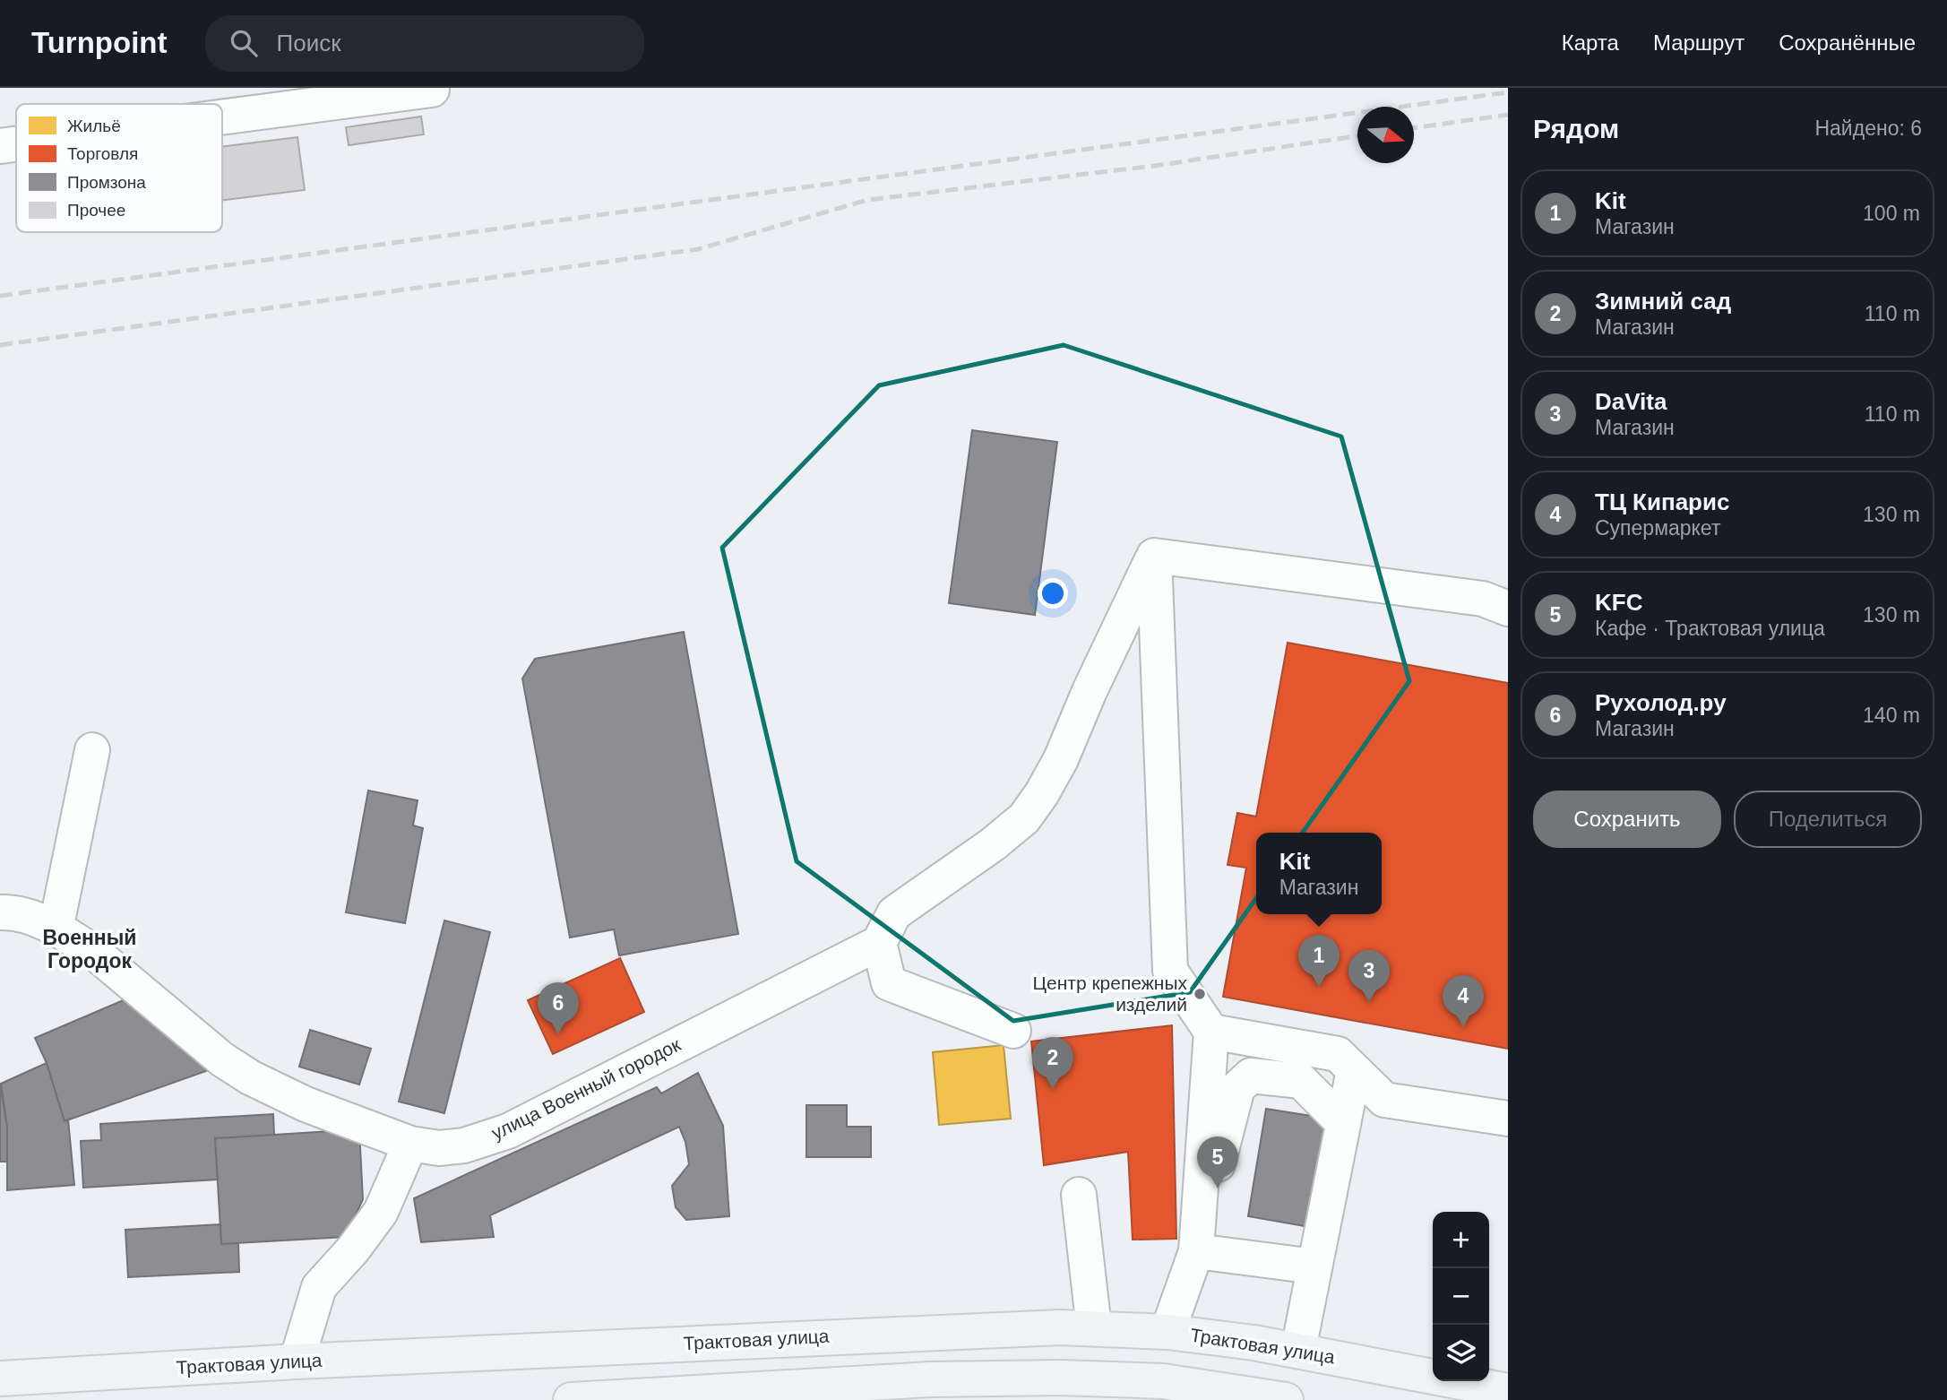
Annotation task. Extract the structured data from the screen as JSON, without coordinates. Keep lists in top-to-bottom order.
{
  "streets": {
    "main road": ["Трактовая улица"],
    "street": ["улица Военный городок"]
  },
  "districts": ["Военный Городок"],
  "places": ["Центр крепежных изделий"],
  "legend": [
    "Жильё",
    "Торговля",
    "Промзона",
    "Прочее"
  ],
  "north": "right",
  "page": {
    "header": "Turnpoint",
    "search": "Поиск",
    "nav": ["Карта", "Маршрут", "Сохранённые"],
    "heading": ["Рядом", "Найдено: 6"],
    "list": [
      {
        "mark": "1",
        "name": "Kit",
        "note": "Магазин",
        "value": "100 m"
      },
      {
        "mark": "2",
        "name": "Зимний сад",
        "note": "Магазин",
        "value": "110 m"
      },
      {
        "mark": "3",
        "name": "DaVita",
        "note": "Магазин",
        "value": "110 m"
      },
      {
        "mark": "4",
        "name": "ТЦ Кипарис",
        "note": "Супермаркет",
        "value": "130 m"
      },
      {
        "mark": "5",
        "name": "KFC",
        "note": "Кафе · Трактовая улица",
        "value": "130 m"
      },
      {
        "mark": "6",
        "name": "Рухолод.ру",
        "note": "Магазин",
        "value": "140 m"
      }
    ],
    "buttons": ["Сохранить", "Поделиться"],
    "popup": ["Kit", "Магазин"],
    "pins": [
      "1",
      "3",
      "4",
      "6",
      "2",
      "5"
    ],
    "map_buttons": ["+", "−"]
  }
}
